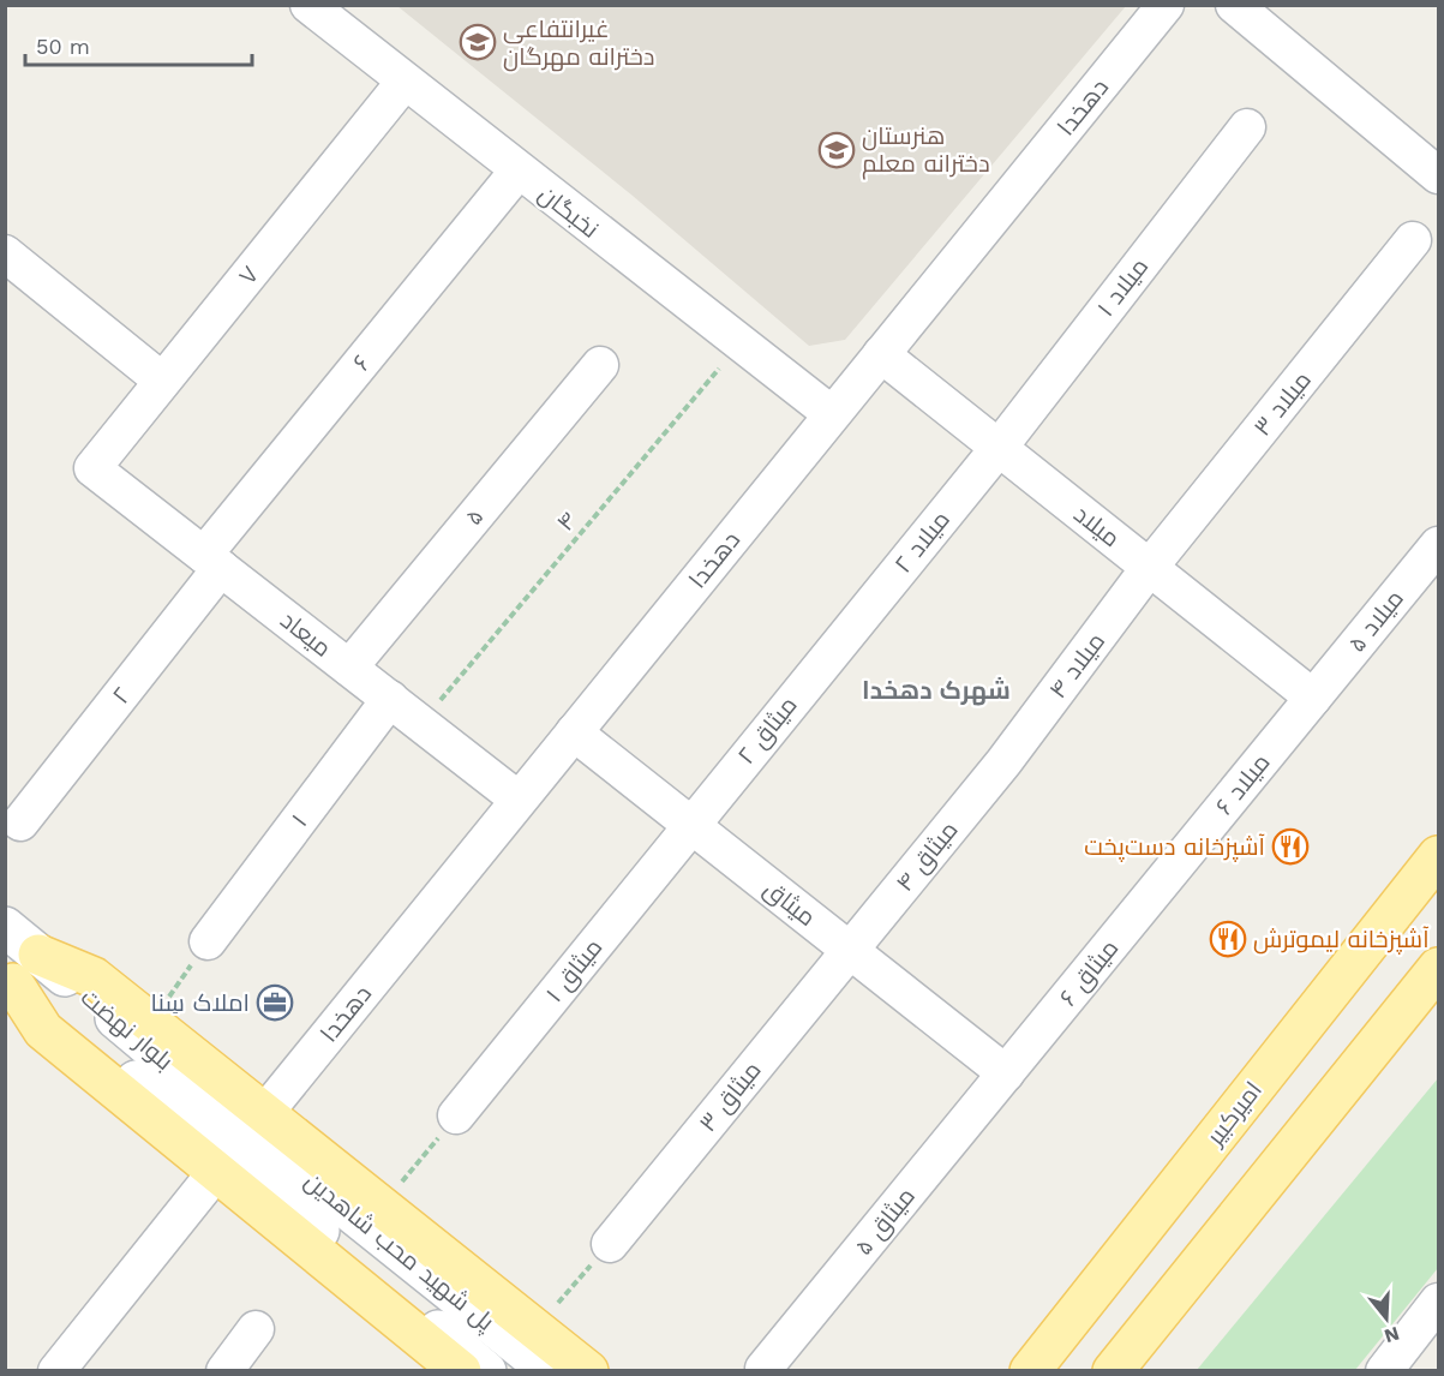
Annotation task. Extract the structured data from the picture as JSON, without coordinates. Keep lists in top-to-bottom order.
{
  "streets": {
    "main road": ["بلوار نهضت", "امیرکبیر", "پل شهید محب شاهدین"],
    "street": [
      "دهخدا",
      "نخبگان",
      "۷",
      "میلاد ۱",
      "۶",
      "میلاد ۳",
      "۵",
      "میلاد",
      "میلاد ۲",
      "میلاد ۵",
      "میعاد",
      "میلاد ۴",
      "۲",
      "میثاق ۲",
      "میلاد ۶",
      "۱",
      "میثاق ۴",
      "میثاق",
      "میثاق ۱",
      "میثاق ۶",
      "میثاق ۳",
      "میثاق ۵"
    ],
    "path": ["۴"]
  },
  "crossings": [
    ["دهخدا", "نخبگان"],
    ["دهخدا", "میلاد"],
    ["دهخدا", "میعاد"],
    ["دهخدا", "میثاق"],
    ["دهخدا", "بلوار نهضت"],
    ["دهخدا", "پل شهید محب شاهدین"],
    ["نخبگان", "۷"],
    ["نخبگان", "۶"],
    ["نخبگان", "۴"],
    ["۷", "میعاد"],
    ["میلاد ۱", "میلاد"],
    ["میلاد ۱", "میلاد ۲"],
    ["۶", "میعاد"],
    ["۶", "۲"],
    ["میلاد ۳", "میلاد"],
    ["میلاد ۳", "میلاد ۴"],
    ["۵", "میعاد"],
    ["۴", "میعاد"],
    ["میلاد", "میلاد ۲"],
    ["میلاد", "میلاد ۵"],
    ["میلاد", "میلاد ۴"],
    ["میلاد", "میلاد ۶"],
    ["میلاد ۲", "میثاق ۲"],
    ["میلاد ۵", "میلاد ۶"],
    ["میعاد", "۲"],
    ["میعاد", "۱"],
    ["میلاد ۴", "میثاق ۴"],
    ["میثاق ۲", "میثاق"],
    ["میثاق ۲", "میثاق ۱"],
    ["میلاد ۶", "میثاق ۶"],
    ["میثاق ۴", "میثاق"],
    ["میثاق ۴", "میثاق ۳"],
    ["میثاق", "میثاق ۱"],
    ["میثاق", "میثاق ۶"],
    ["میثاق", "میثاق ۳"],
    ["میثاق", "میثاق ۵"],
    ["میثاق ۶", "میثاق ۵"],
    ["بلوار نهضت", "پل شهید محب شاهدین"]
  ],
  "districts": ["شهرک دهخدا"],
  "places": {
    "school or university": ["غیرانتفاعی دخترانه مهرگان", "هنرستان دخترانه معلم"],
    "restaurant": ["آشپزخانه دست‌پخت", "آشپزخانه لیموترش"],
    "office": ["املاک سِنا"]
  },
  "scale_bar": "50 m",
  "north": "bottom"
}
